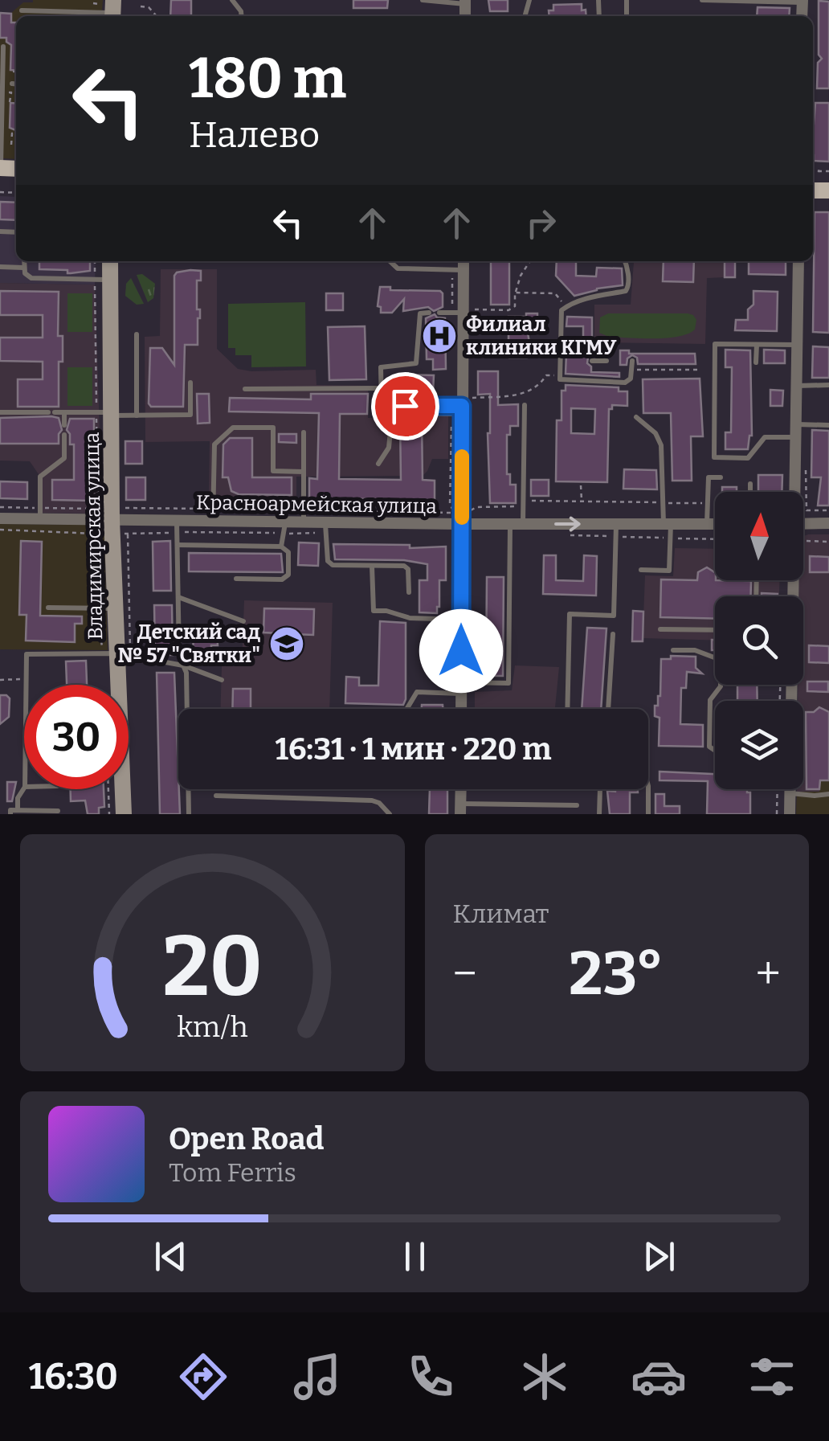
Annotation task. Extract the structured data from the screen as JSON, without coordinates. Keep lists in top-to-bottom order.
{
  "streets": {
    "main road": ["Владимирская улица"],
    "street": ["Красноармейская улица"]
  },
  "crossings": [
    ["Красноармейская улица", "Владимирская улица"]
  ],
  "places": {
    "hospital": ["Филиал клиники КГМУ"],
    "school or university": ["Детский сад № 57 \"Святки\""]
  },
  "north": "top",
  "page": {
    "turn": ["180 m", "Налево"],
    "limit": "30",
    "trip": "16:31 · 1 мин · 220 m",
    "tile": "Климат",
    "heat": ["−", "23°", "+"],
    "song": ["Open Road", "Tom Ferris"],
    "tabs": "16:30",
    "gauge": ["20", "km/h"]
  }
}
